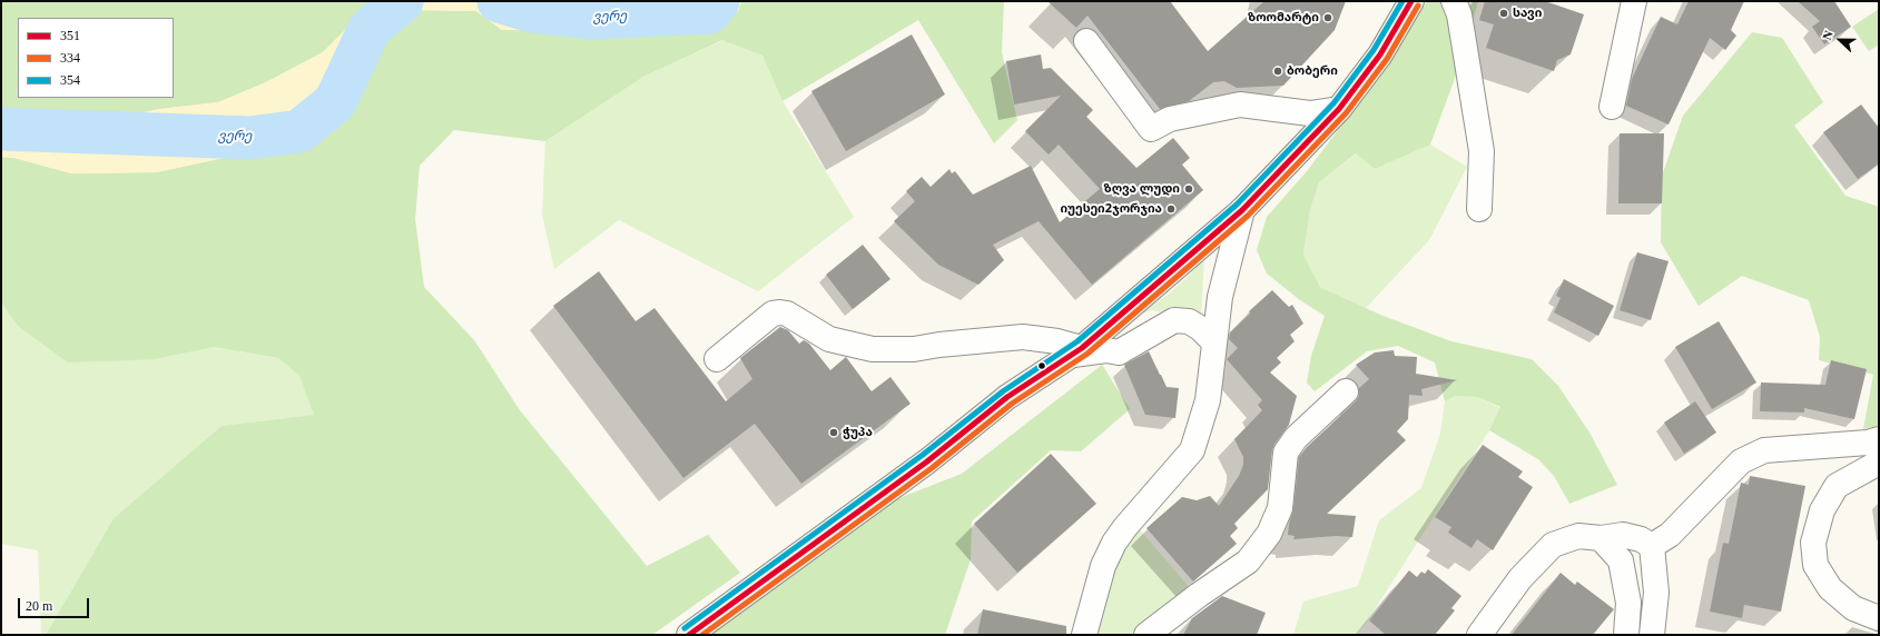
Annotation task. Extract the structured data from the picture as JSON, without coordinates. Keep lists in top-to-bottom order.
{
  "water": ["ვერე"],
  "places": [
    "სავი",
    "ზოომარტი",
    "ბობერი",
    "ზღვა ლუდი",
    "იუესეი2ჯორჯია",
    "ჭუპა"
  ],
  "lines": ["transit line 351", "transit line 354", "transit line 334"],
  "legend": ["351", "334", "354"],
  "scale_bar": "20 m",
  "north": "left"
}
